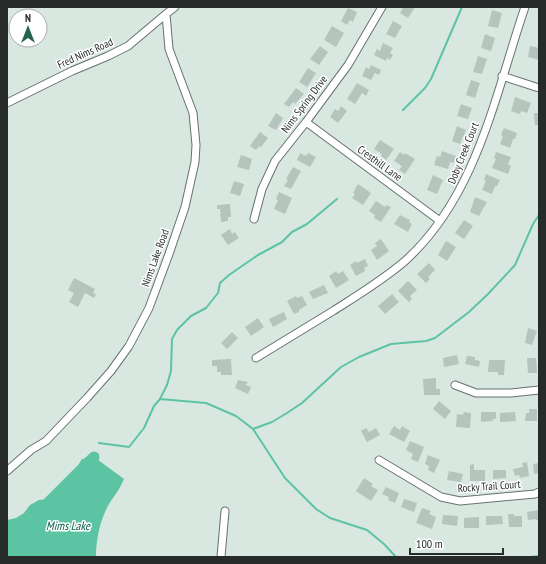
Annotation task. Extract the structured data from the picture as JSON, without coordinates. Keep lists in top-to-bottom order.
{
  "streets": {
    "street": [
      "Fred Nims Road",
      "Nims Spring Drive",
      "Doby Creek Court",
      "Cresthill Lane",
      "Nims Lake Road",
      "Rocky Trail Court"
    ]
  },
  "crossings": [
    ["Fred Nims Road", "Nims Lake Road"],
    ["Nims Spring Drive", "Cresthill Lane"],
    ["Doby Creek Court", "Cresthill Lane"]
  ],
  "water": ["Mims Lake"],
  "scale_bar": "100 m",
  "north": "top"
}
